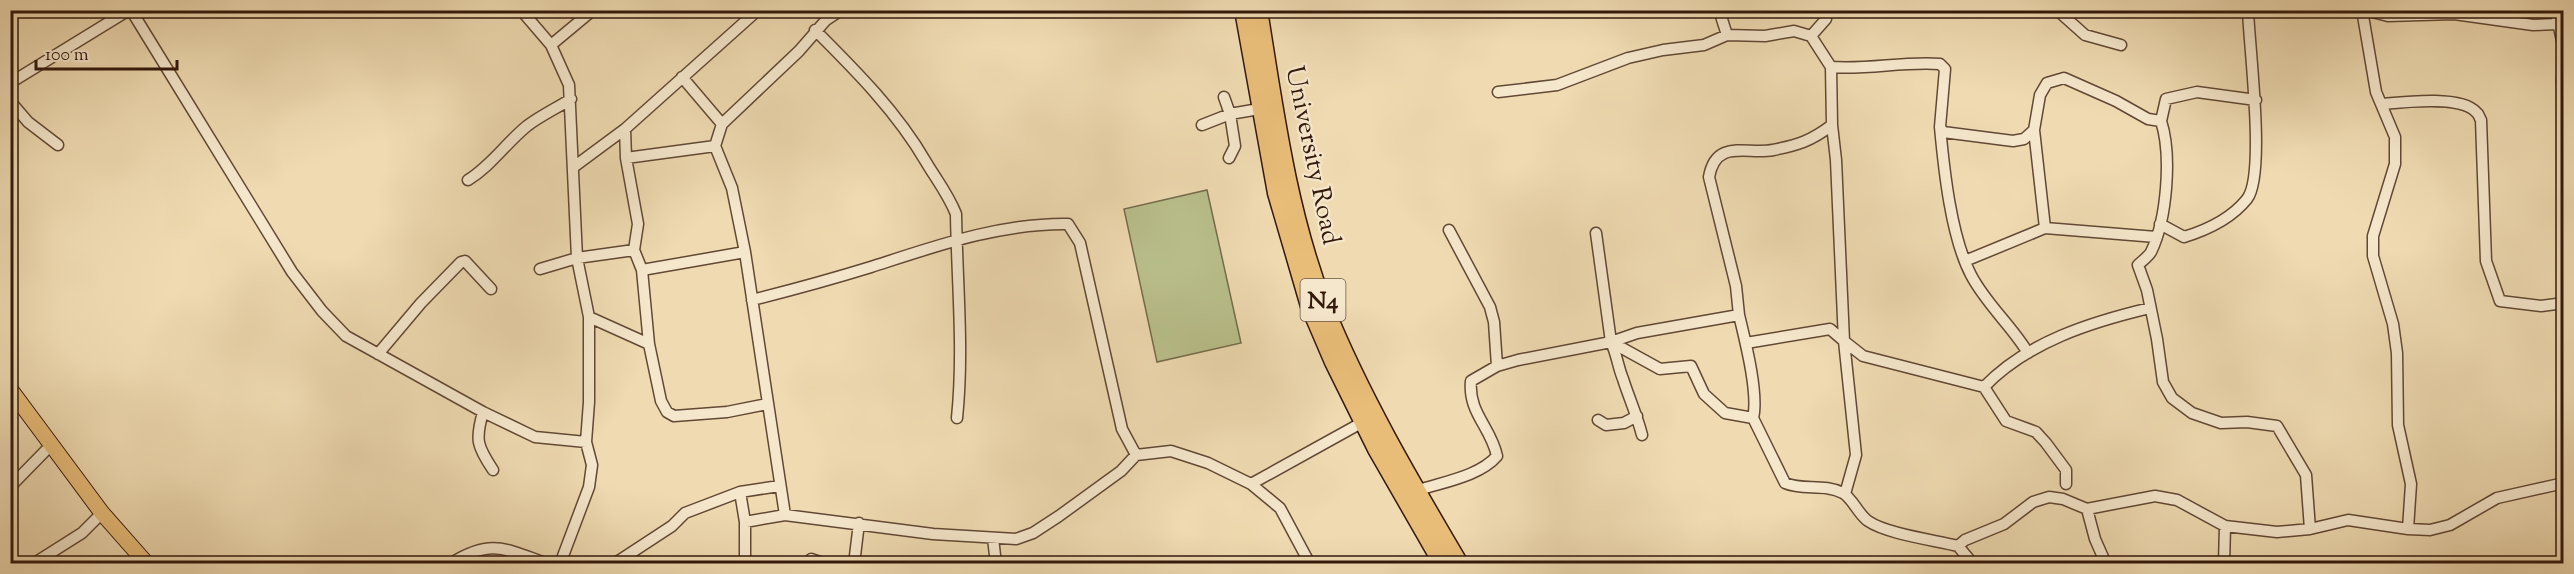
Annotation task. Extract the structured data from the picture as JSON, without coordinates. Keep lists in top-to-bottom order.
{
  "streets": {
    "highway": ["University Road", "N4"]
  },
  "scale_bar": "100 m"
}
